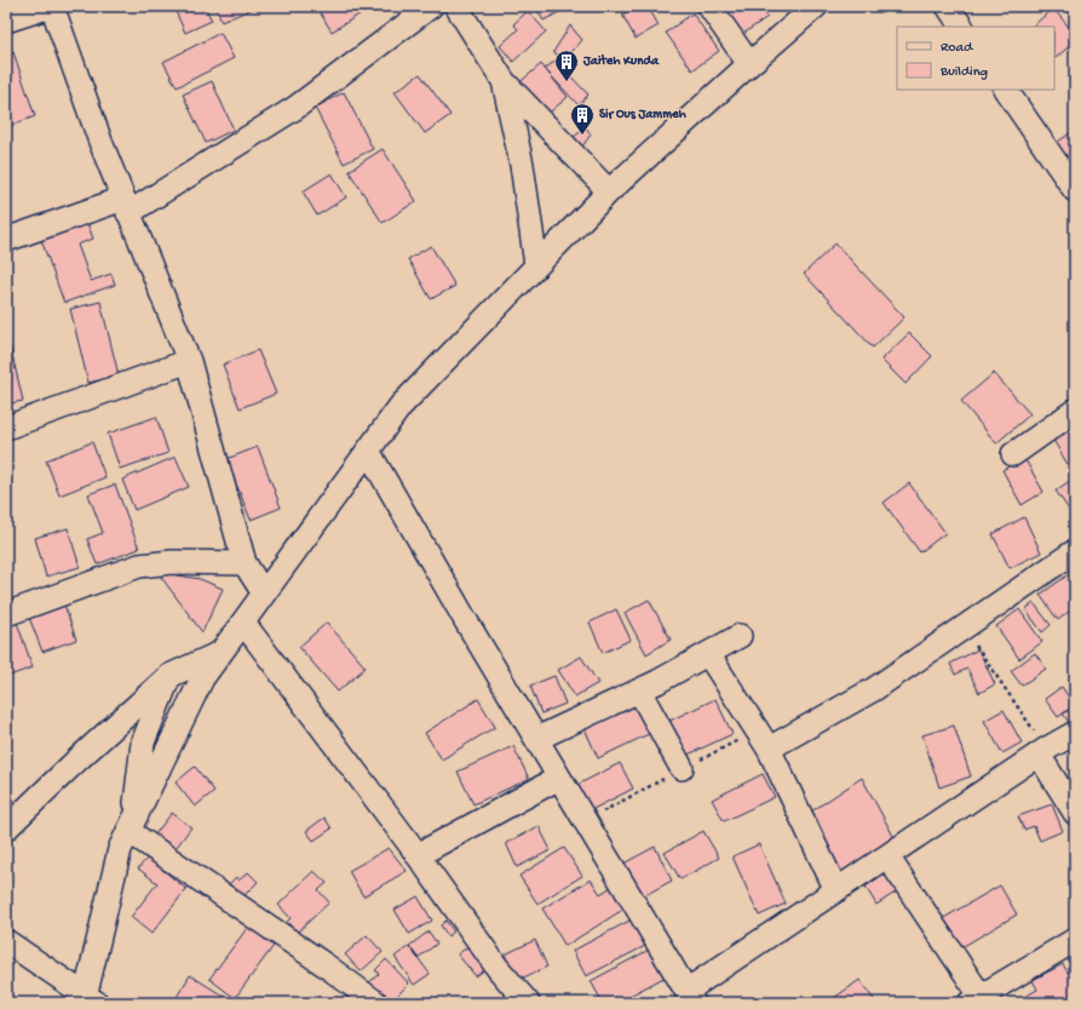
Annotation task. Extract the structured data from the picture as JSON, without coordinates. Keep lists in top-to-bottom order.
{
  "places": {
    "building": ["Jaiteh Kunda", "Sir Ous Jammeh"]
  },
  "legend": ["Road", "Building"]
}
